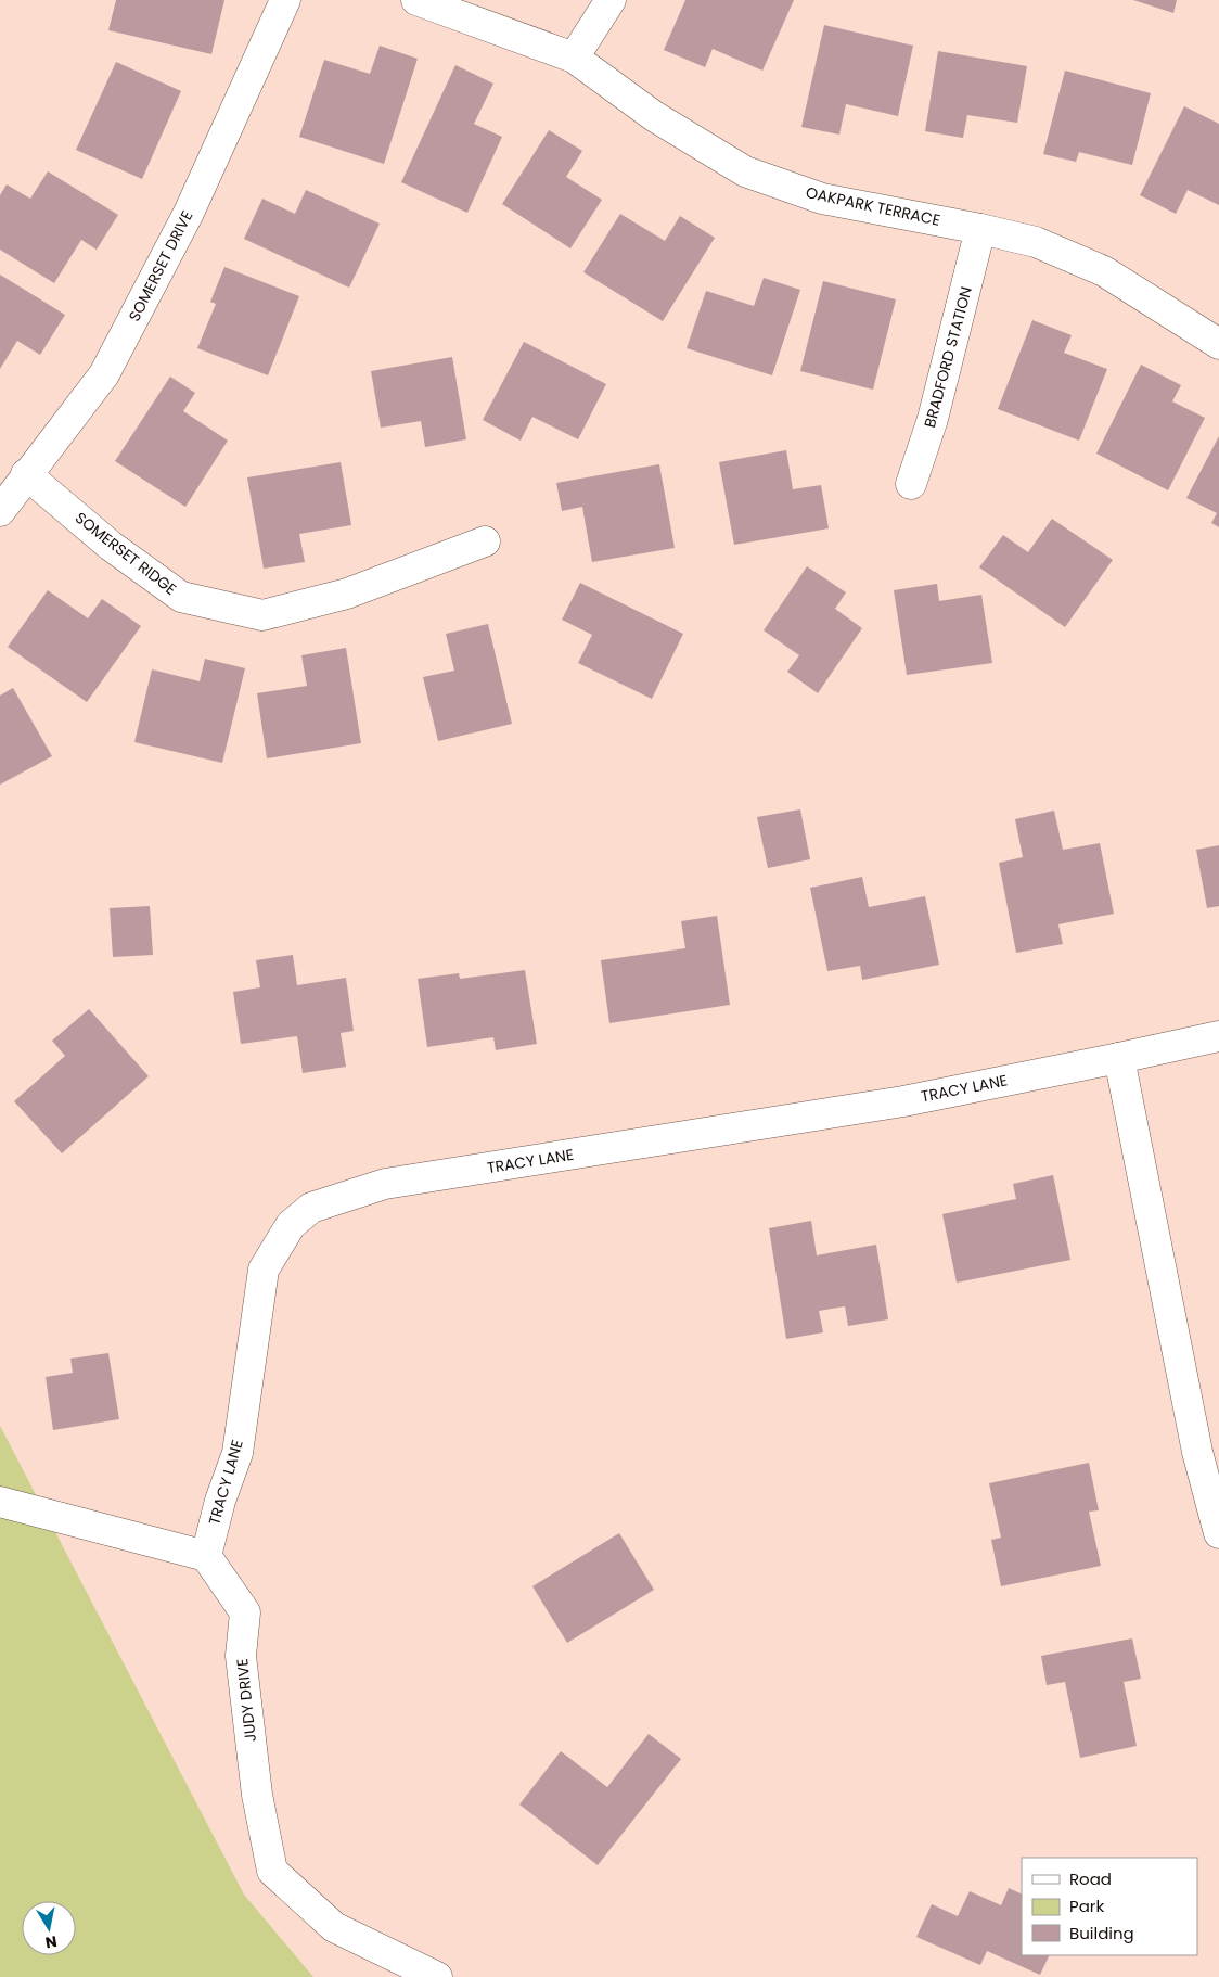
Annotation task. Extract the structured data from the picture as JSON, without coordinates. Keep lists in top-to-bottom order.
{
  "streets": {
    "street": [
      "OAKPARK TERRACE",
      "SOMERSET DRIVE",
      "BRADFORD STATION",
      "SOMERSET RIDGE",
      "TRACY LANE",
      "JUDY DRIVE"
    ]
  },
  "crossings": [
    ["OAKPARK TERRACE", "BRADFORD STATION"],
    ["SOMERSET DRIVE", "SOMERSET RIDGE"],
    ["TRACY LANE", "JUDY DRIVE"]
  ],
  "legend": ["Road", "Park", "Building"],
  "north": "bottom"
}
